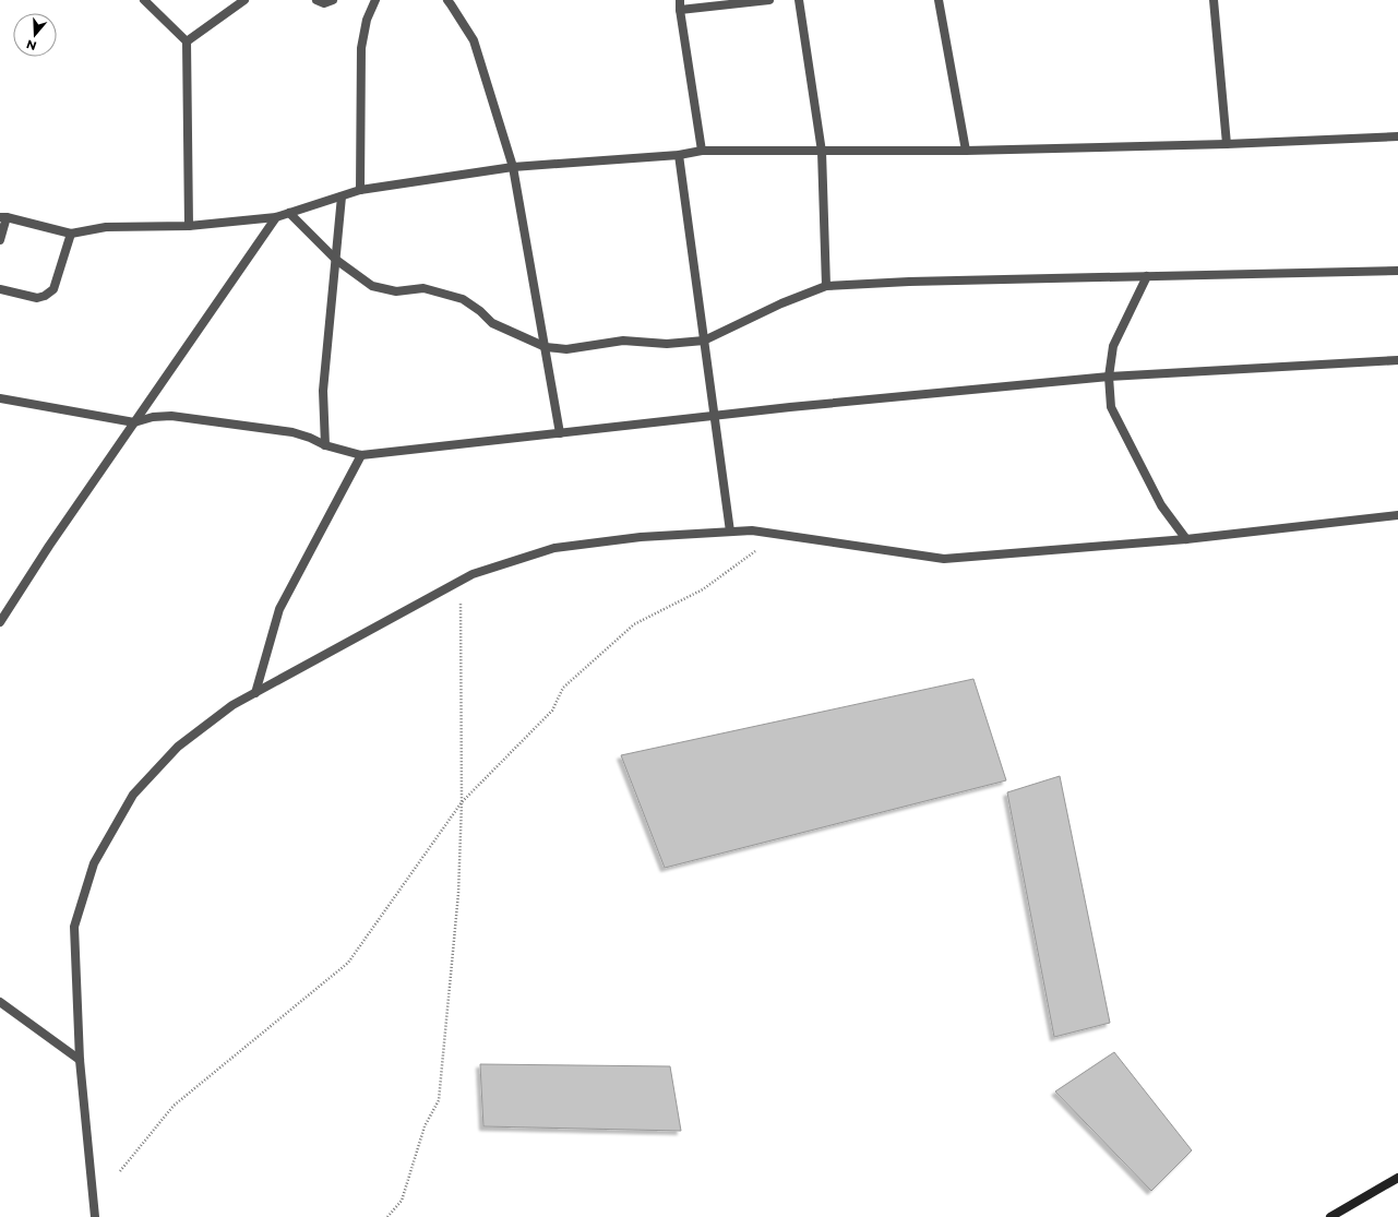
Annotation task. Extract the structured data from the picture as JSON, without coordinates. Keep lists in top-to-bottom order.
{
  "north": "bottom"
}
